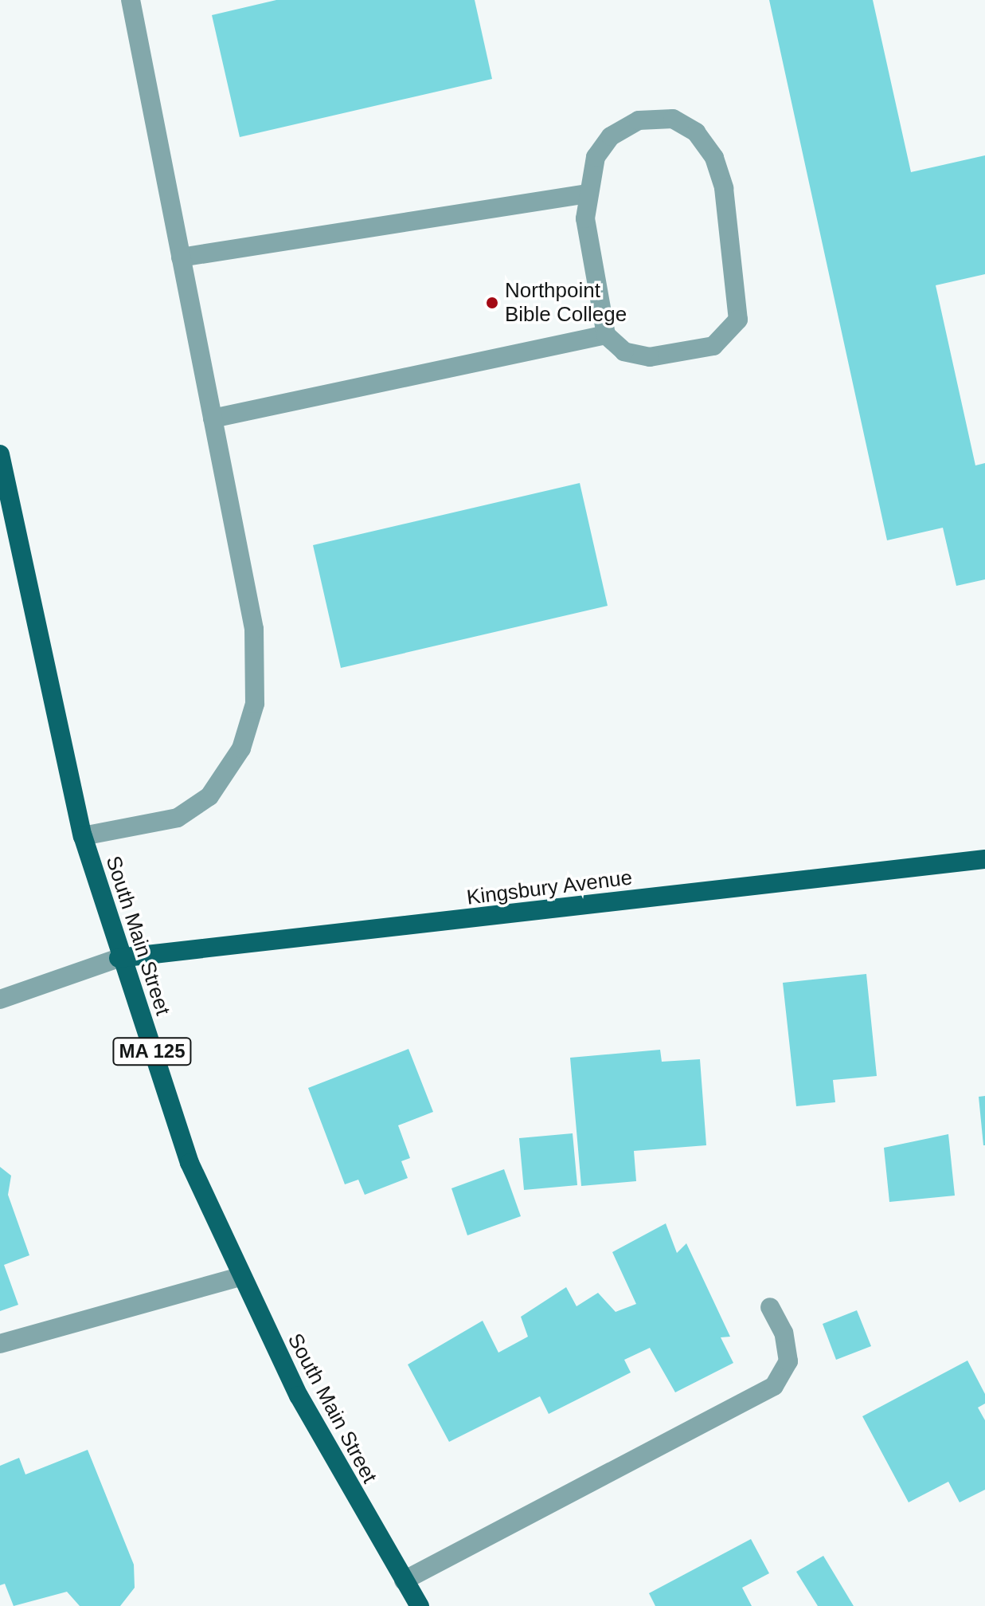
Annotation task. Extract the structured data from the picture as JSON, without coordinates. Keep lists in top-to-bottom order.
{
  "streets": {
    "main road": ["Kingsbury Avenue", "South Main Street", "MA 125"]
  },
  "crossings": [
    ["Kingsbury Avenue", "South Main Street"]
  ],
  "places": ["Northpoint Bible College"]
}
